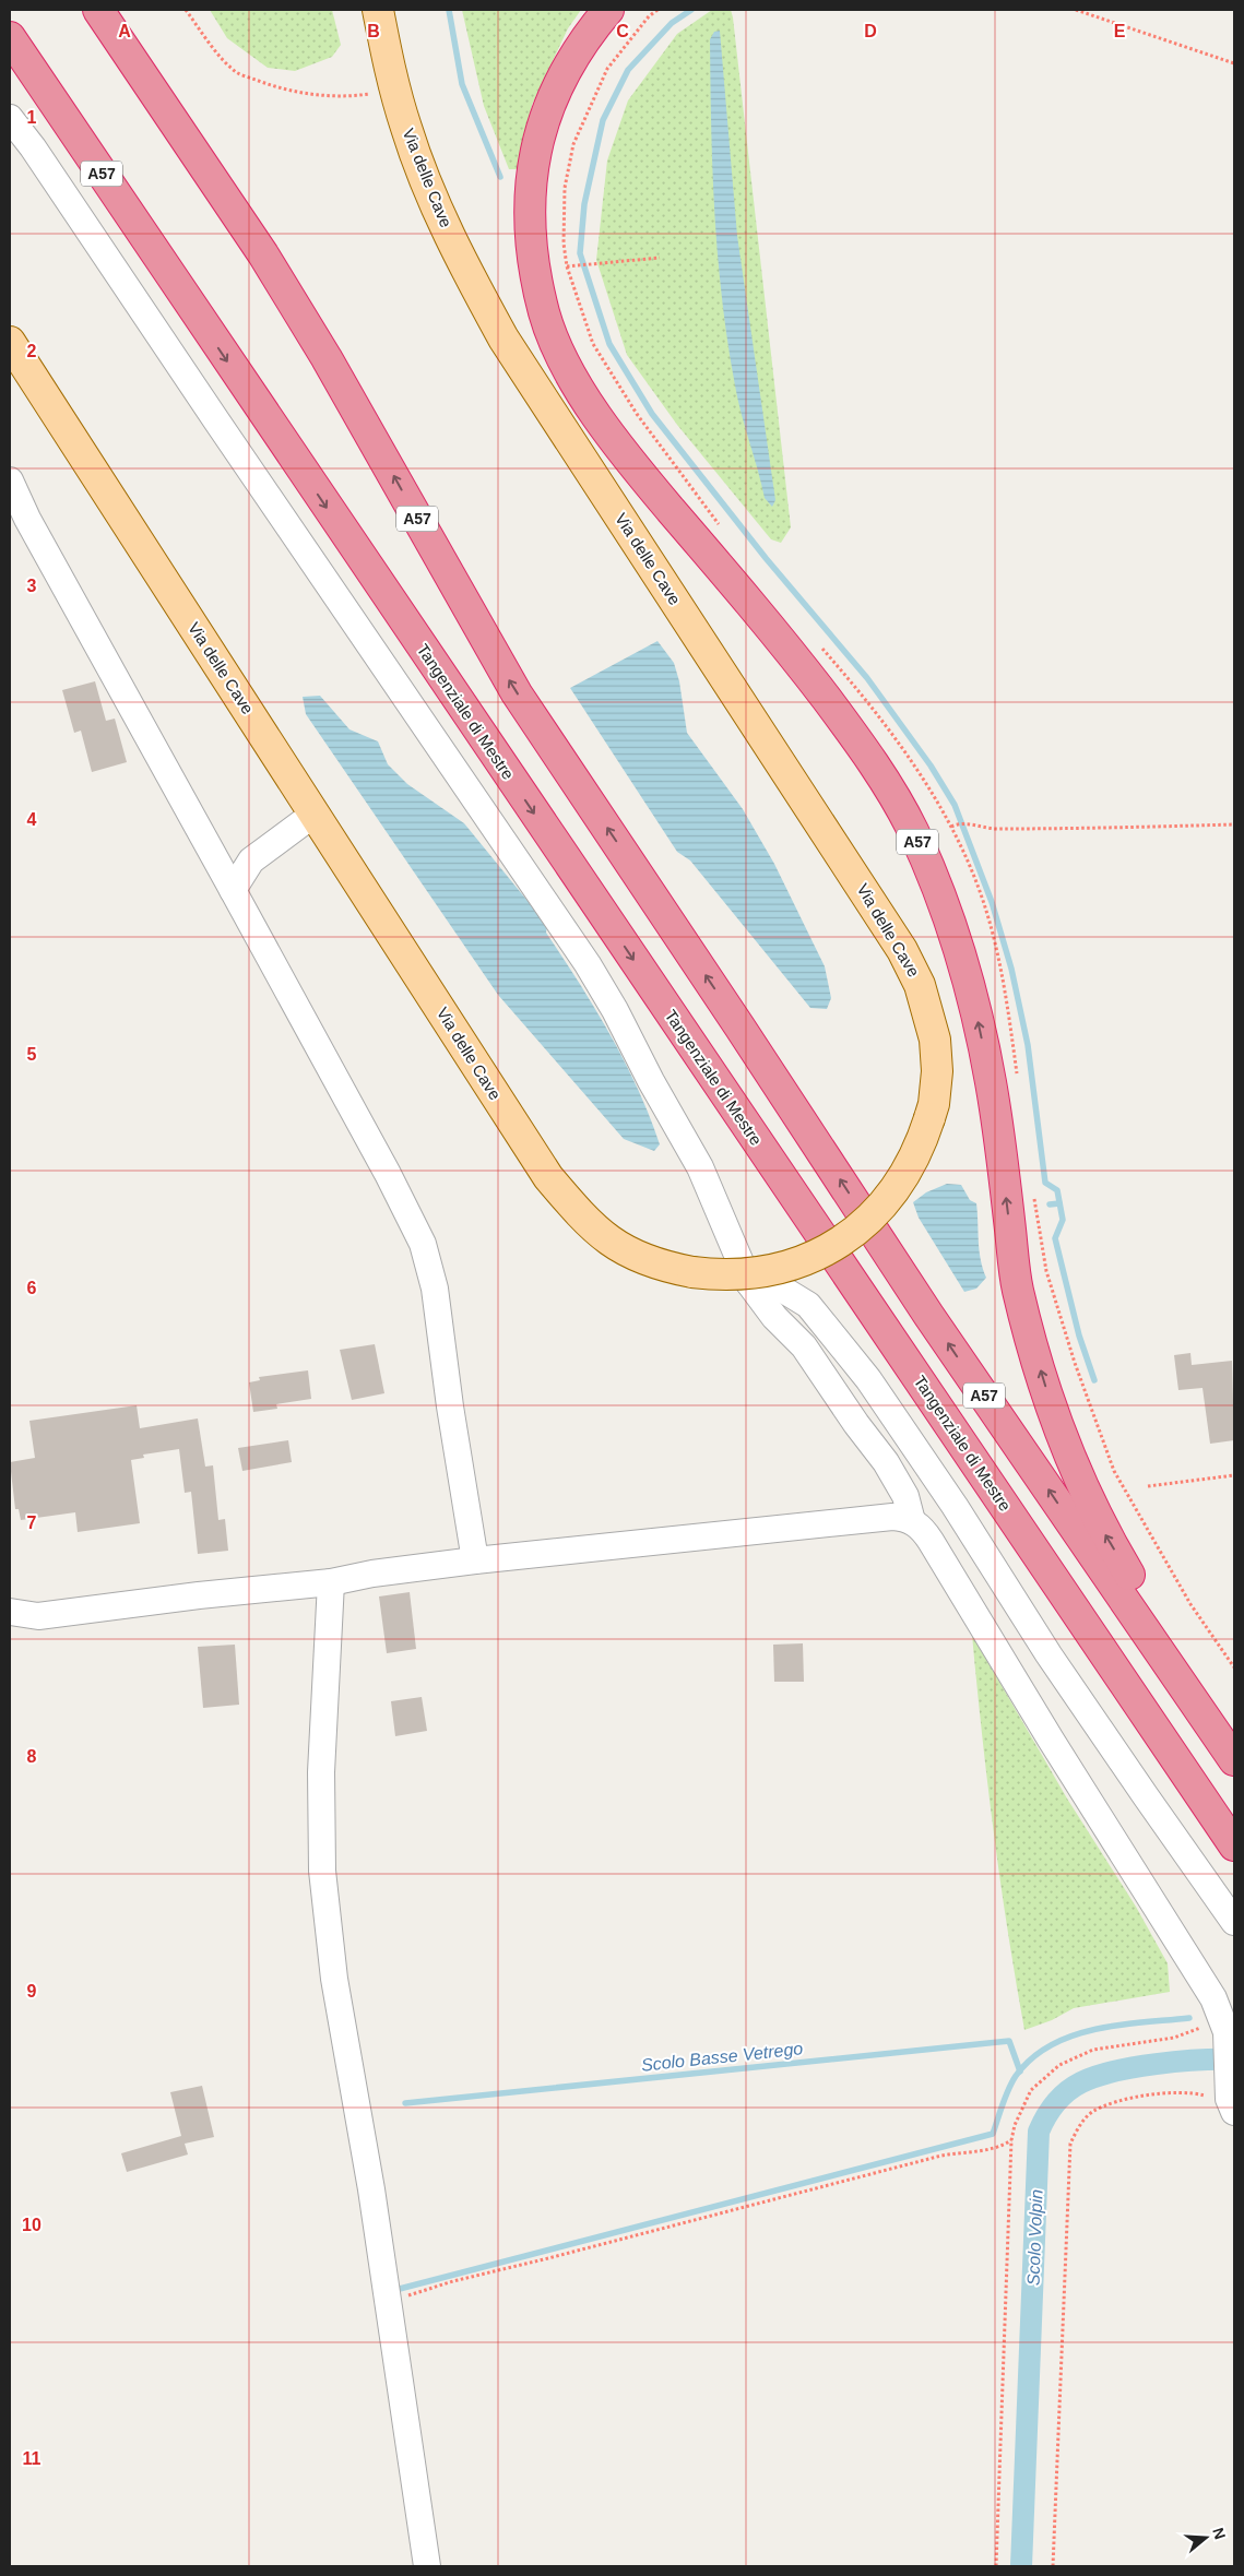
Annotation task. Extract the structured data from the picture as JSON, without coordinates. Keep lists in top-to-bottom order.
{
  "streets": {
    "highway": ["A57", "Tangenziale di Mestre"],
    "main road": ["Via delle Cave"]
  },
  "crossings": [
    ["A57", "Tangenziale di Mestre"]
  ],
  "water": ["Scolo Basse Vetrego", "Scolo Volpin"],
  "north": "right",
  "grid": {
    "columns": [
      "A",
      "B",
      "C",
      "D",
      "E"
    ],
    "rows": [
      "1",
      "2",
      "3",
      "4",
      "5",
      "6",
      "7",
      "8",
      "9",
      "10",
      "11"
    ]
  }
}
